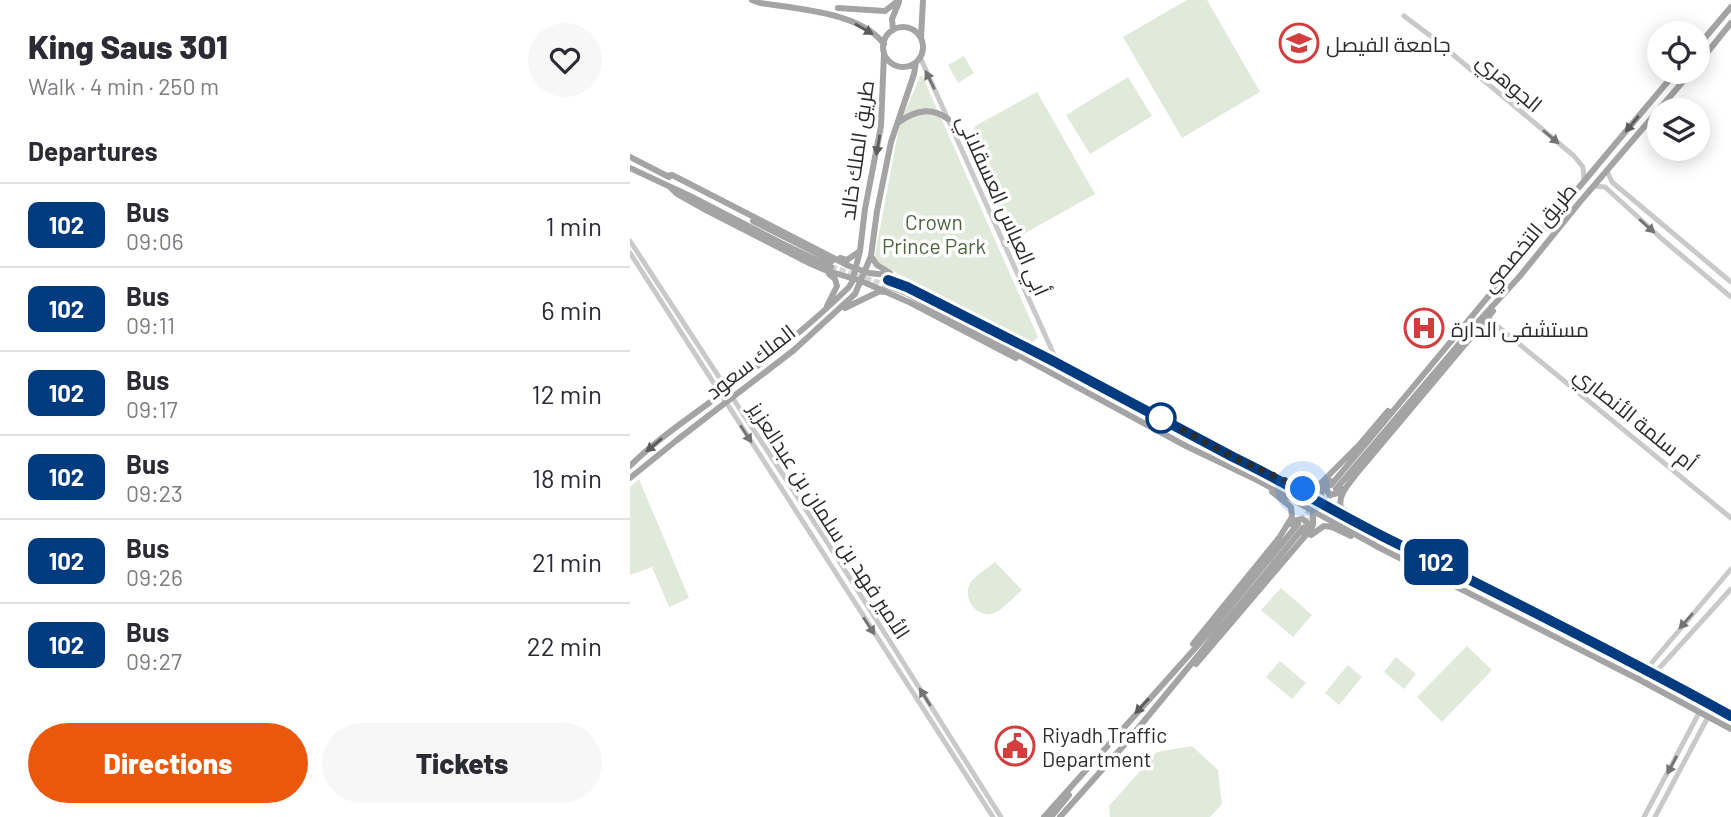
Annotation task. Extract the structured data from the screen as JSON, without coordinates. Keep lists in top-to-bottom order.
{
  "streets": {
    "main road": ["طريق الملك خالد", "طريق التخصصي", "الملك سعود"],
    "street": [
      "الجوهري",
      "أبي العباس العسقلاني",
      "أم سلمة الأنصاري",
      "الأمير فهد بن سلمان بن عبدالعزيز"
    ]
  },
  "crossings": [
    ["الجوهري", "طريق التخصصي"],
    ["طريق الملك خالد", "أبي العباس العسقلاني"],
    ["طريق الملك خالد", "الملك سعود"],
    ["الملك سعود", "الأمير فهد بن سلمان بن عبدالعزيز"]
  ],
  "one_way": ["الجوهري"],
  "parks": ["Crown Prince Park"],
  "places": {
    "school or university": ["جامعة الفيصل"],
    "hospital": ["مستشفى الدارة"],
    "public building": ["Riyadh Traffic Department"]
  },
  "lines": ["bus line 102"],
  "page": {
    "heading": [
      ["King Saus 301", "Walk · 4 min · 250 m"],
      "Departures"
    ],
    "on_map": "102",
    "list": [
      {
        "mark": "102",
        "name": "Bus",
        "note": "09:06",
        "value": "1 min"
      },
      {
        "mark": "102",
        "name": "Bus",
        "note": "09:11",
        "value": "6 min"
      },
      {
        "mark": "102",
        "name": "Bus",
        "note": "09:17",
        "value": "12 min"
      },
      {
        "mark": "102",
        "name": "Bus",
        "note": "09:23",
        "value": "18 min"
      },
      {
        "mark": "102",
        "name": "Bus",
        "note": "09:26",
        "value": "21 min"
      },
      {
        "mark": "102",
        "name": "Bus",
        "note": "09:27",
        "value": "22 min"
      }
    ],
    "buttons": ["Directions", "Tickets"]
  }
}
